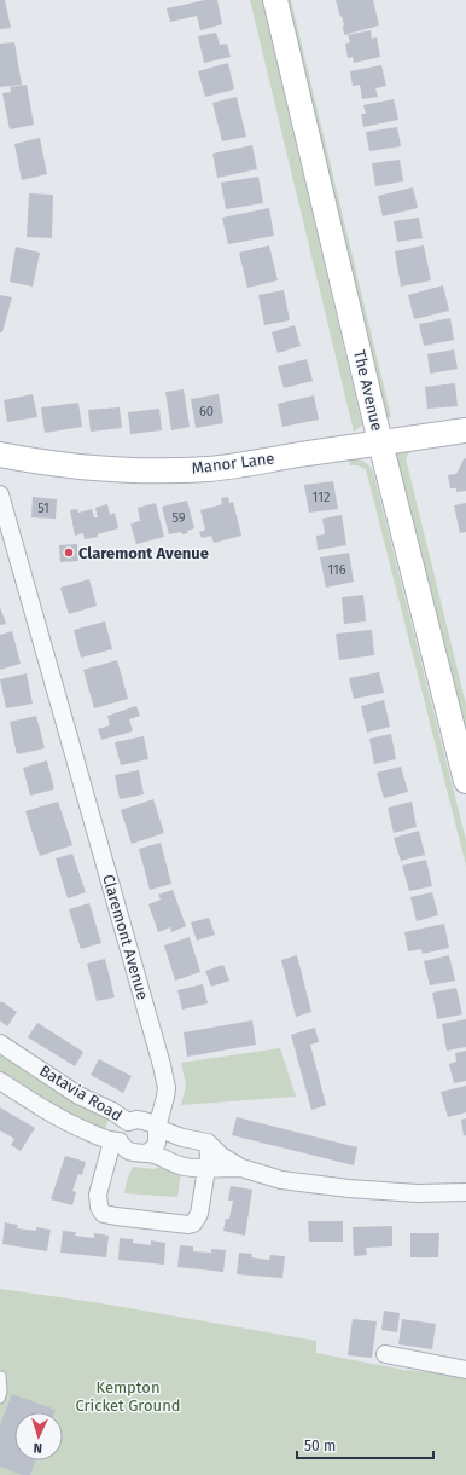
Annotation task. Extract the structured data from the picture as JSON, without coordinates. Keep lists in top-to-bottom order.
{
  "streets": {
    "street": [
      "The Avenue",
      "Manor Lane",
      "Claremont Avenue",
      "Batavia Road"
    ]
  },
  "crossings": [
    ["The Avenue", "Manor Lane"],
    ["Claremont Avenue", "Batavia Road"]
  ],
  "parks": ["Kempton Cricket Ground"],
  "places": ["Claremont Avenue"],
  "house_numbers": [
    "60",
    "112",
    "51",
    "59",
    "116"
  ],
  "scale_bar": "50 m",
  "north": "bottom"
}
